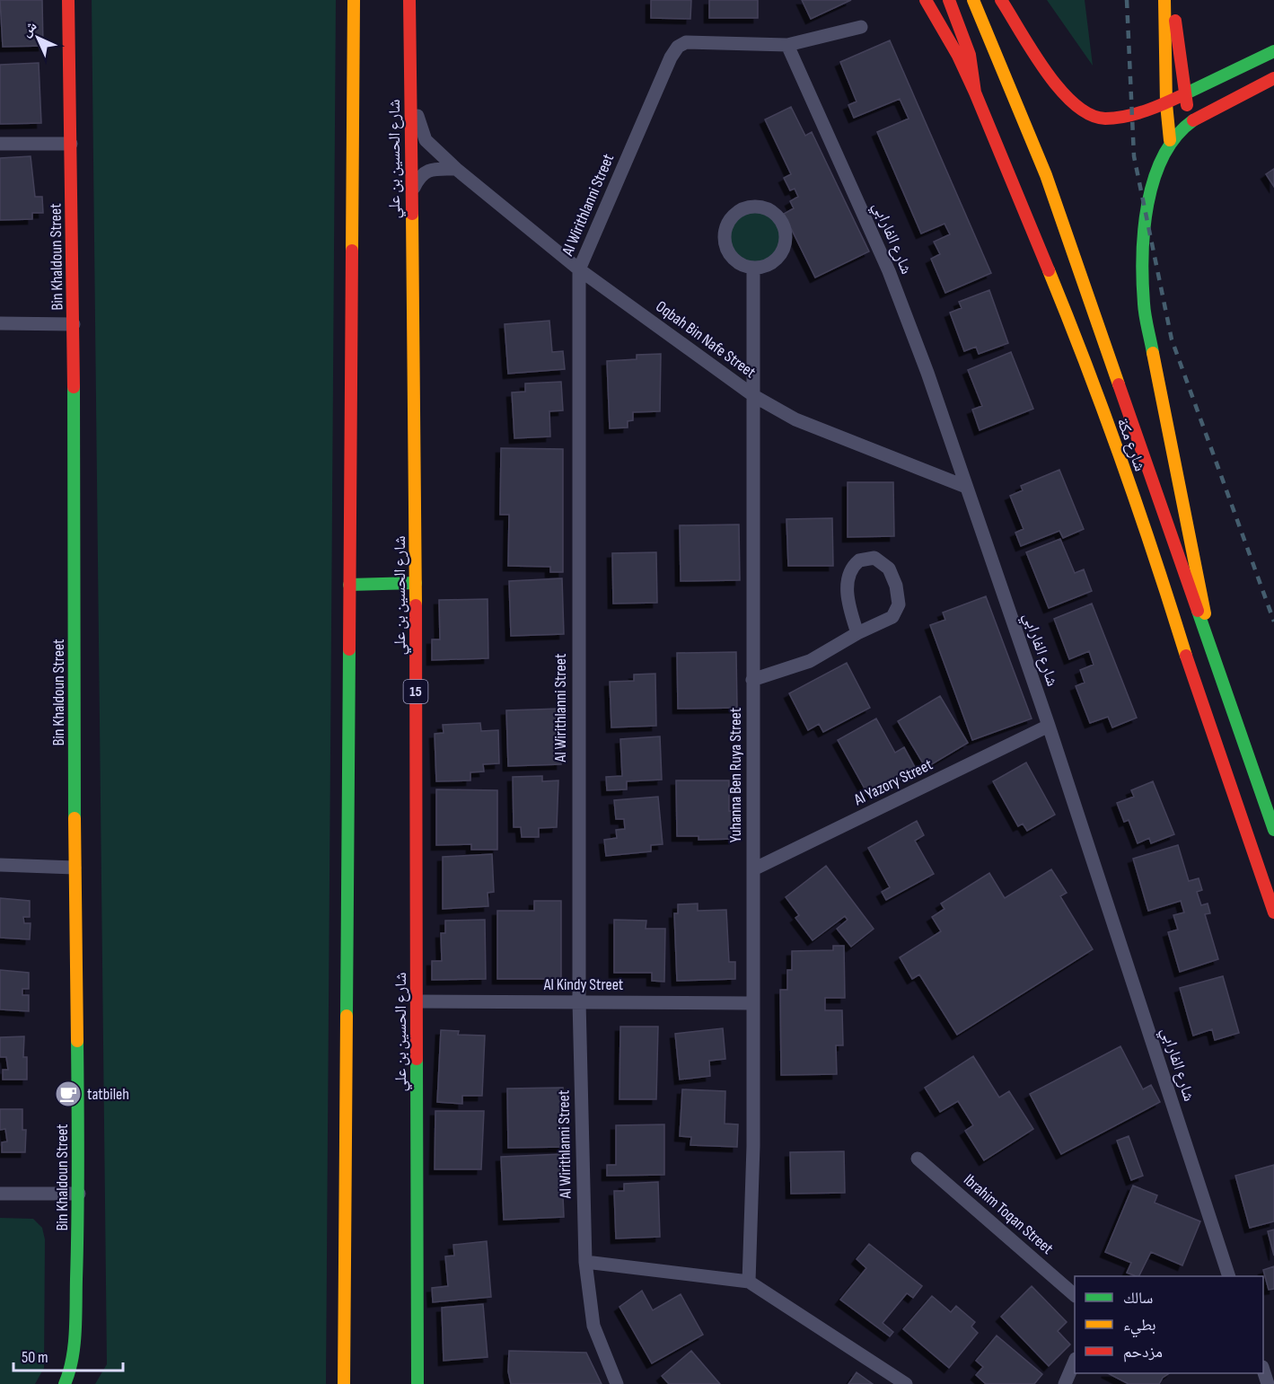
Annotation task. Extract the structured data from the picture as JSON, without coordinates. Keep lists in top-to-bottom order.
{
  "streets": {
    "main road": [
      "شارع الحسين بن علي",
      "Bin Khaldoun Street",
      "شارع مكة",
      "15"
    ],
    "street": [
      "Al Wirithlanni Street",
      "شارع الفارابي",
      "Oqbah Bin Nafe Street",
      "Yuhanna Ben Ruya Street",
      "Al Yazory Street",
      "Al Kindy Street",
      "Ibrahim Toqan Street"
    ]
  },
  "crossings": [
    ["شارع الحسين بن علي", "Oqbah Bin Nafe Street"],
    ["شارع الحسين بن علي", "Al Kindy Street"],
    ["Al Wirithlanni Street", "شارع الفارابي"],
    ["Al Wirithlanni Street", "Oqbah Bin Nafe Street"],
    ["Al Wirithlanni Street", "Al Kindy Street"],
    ["شارع الفارابي", "Oqbah Bin Nafe Street"],
    ["شارع الفارابي", "Al Yazory Street"],
    ["Oqbah Bin Nafe Street", "Yuhanna Ben Ruya Street"],
    ["Yuhanna Ben Ruya Street", "Al Yazory Street"],
    ["Yuhanna Ben Ruya Street", "Al Kindy Street"]
  ],
  "places": {
    "cafe": ["tatbileh"]
  },
  "legend": ["سالك", "بطيء", "مزدحم"],
  "scale_bar": "50 m",
  "north": "top left"
}
